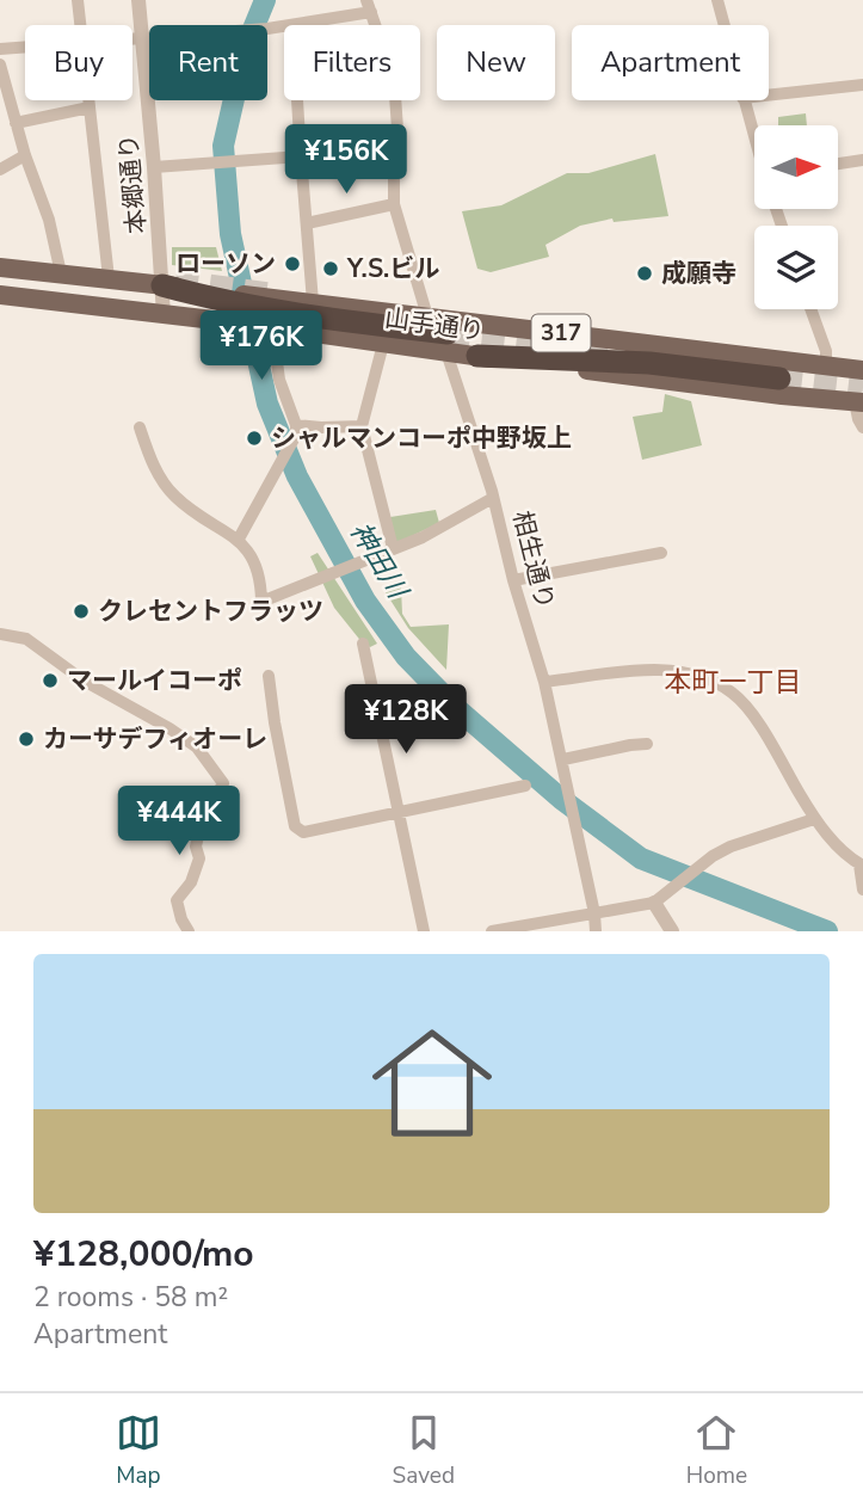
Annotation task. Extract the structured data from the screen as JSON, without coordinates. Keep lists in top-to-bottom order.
{
  "streets": {
    "main road": ["山手通り", "317"],
    "street": ["本郷通り", "相生通り"]
  },
  "crossings": [
    ["山手通り", "相生通り"]
  ],
  "districts": ["本町一丁目"],
  "water": ["神田川"],
  "places": [
    "ローソン",
    "Y.S.ビル",
    "成願寺",
    "シャルマンコーポ中野坂上",
    "クレセントフラッツ",
    "マールイコーポ",
    "カーサデフィオーレ"
  ],
  "north": "right",
  "page": {
    "chip": [
      "Buy",
      "Rent",
      "Filters",
      "New",
      "Apartment"
    ],
    "price": [
      "¥156K",
      "¥176K",
      "¥128K",
      "¥444K"
    ],
    "list": [
      {
        "name": "¥128,000/mo",
        "note": "2 rooms · 58 m² · Apartment"
      }
    ],
    "tabs": ["Map", "Saved", "Home"]
  }
}
